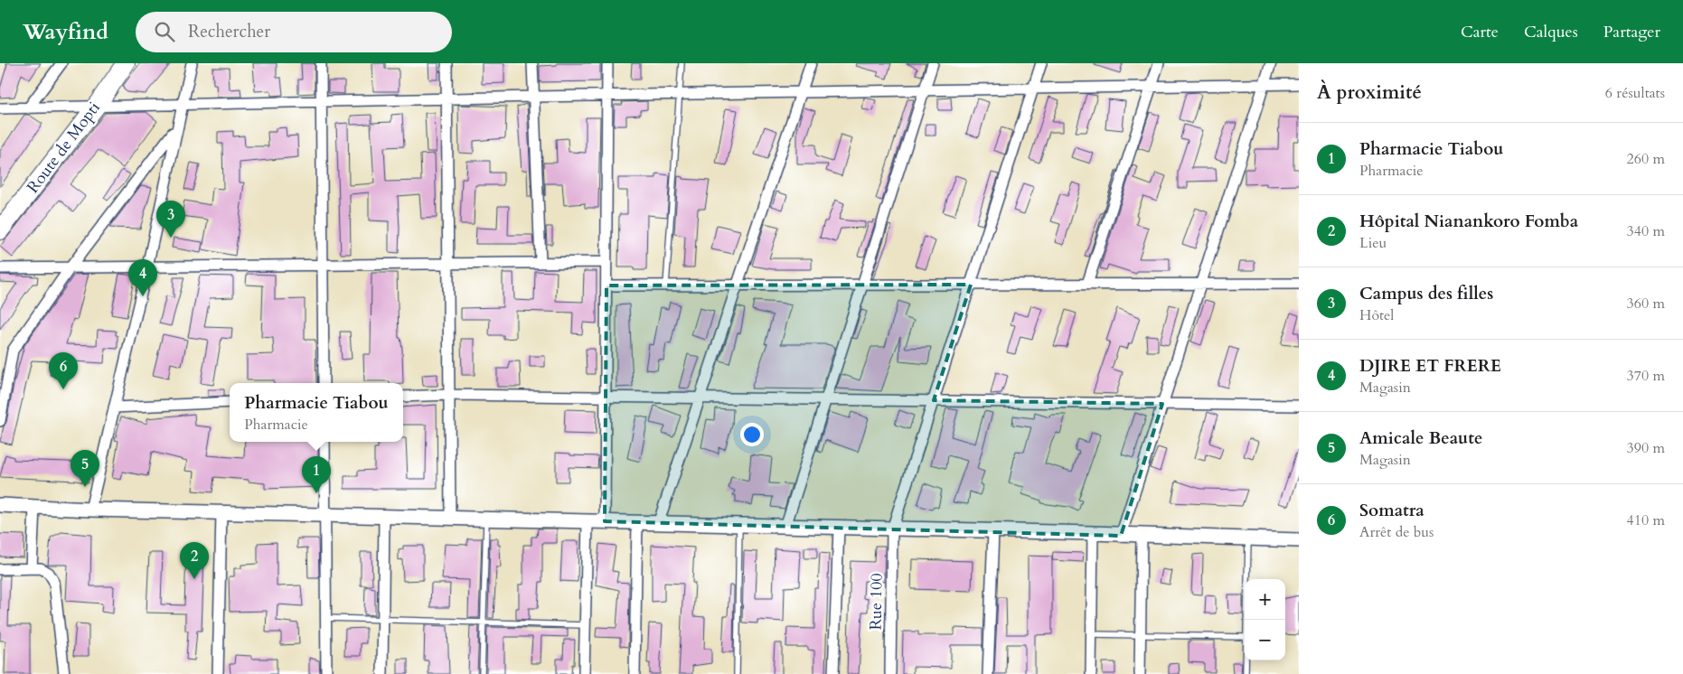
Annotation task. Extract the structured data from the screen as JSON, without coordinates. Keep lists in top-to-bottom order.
{
  "streets": {
    "highway": ["Route de Mopti"],
    "street": ["Rue 100"]
  },
  "page": {
    "header": "Wayfind",
    "search": "Rechercher",
    "nav": ["Carte", "Calques", "Partager"],
    "heading": ["À proximité", "6 résultats"],
    "list": [
      {
        "mark": "1",
        "name": "Pharmacie Tiabou",
        "note": "Pharmacie",
        "value": "260 m"
      },
      {
        "mark": "2",
        "name": "Hôpital Nianankoro Fomba",
        "note": "Lieu",
        "value": "340 m"
      },
      {
        "mark": "3",
        "name": "Campus des filles",
        "note": "Hôtel",
        "value": "360 m"
      },
      {
        "mark": "4",
        "name": "DJIRE ET FRERE",
        "note": "Magasin",
        "value": "370 m"
      },
      {
        "mark": "5",
        "name": "Amicale Beaute",
        "note": "Magasin",
        "value": "390 m"
      },
      {
        "mark": "6",
        "name": "Somatra",
        "note": "Arrêt de bus",
        "value": "410 m"
      }
    ],
    "pins": [
      "3",
      "4",
      "6",
      "5",
      "1",
      "2"
    ],
    "popup": ["Pharmacie Tiabou", "Pharmacie"],
    "map_buttons": ["+", "−"]
  }
}
